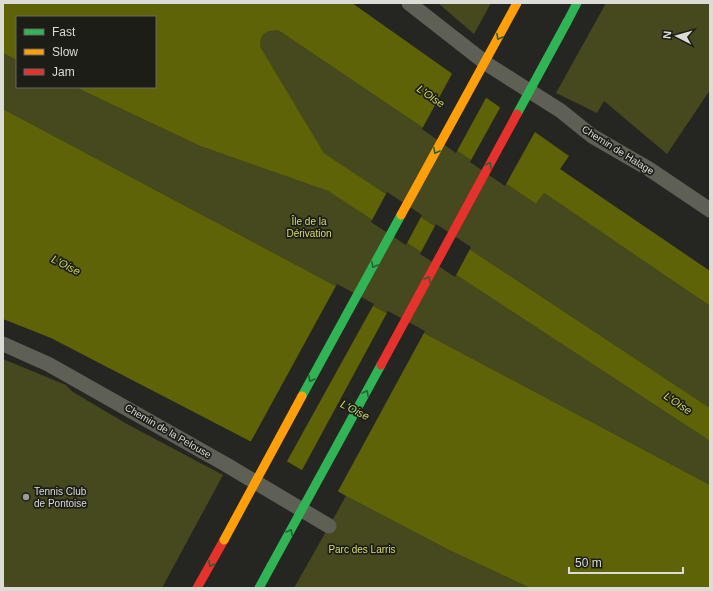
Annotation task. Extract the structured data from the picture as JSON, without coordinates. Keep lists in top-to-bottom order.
{
  "streets": {
    "street": ["Chemin de Halage", "Chemin de la Pelouse"]
  },
  "water": ["L'Oise"],
  "parks": ["Île de la Dérivation", "Parc des Larris"],
  "places": ["Tennis Club de Pontoise"],
  "legend": ["Fast", "Slow", "Jam"],
  "scale_bar": "50 m",
  "north": "left"
}
